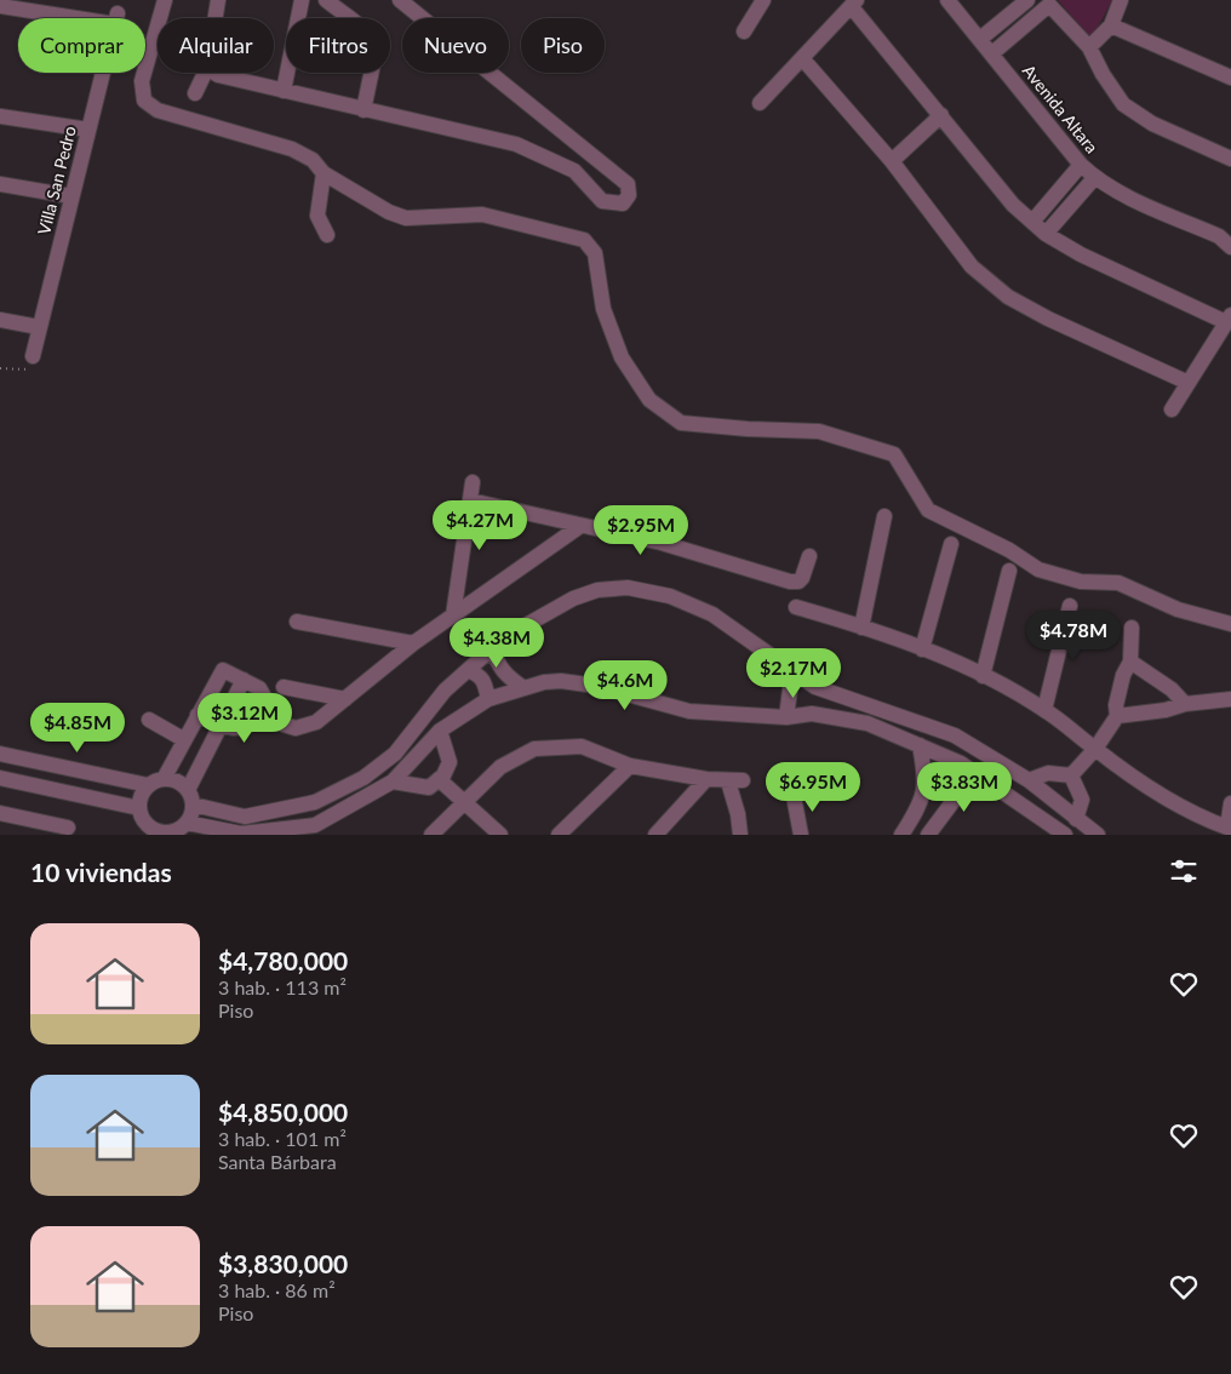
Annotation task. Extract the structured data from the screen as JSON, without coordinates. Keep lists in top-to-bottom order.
{
  "streets": {
    "street": ["Avenida Altara", "Villa San Pedro"]
  },
  "page": {
    "chip": [
      "Comprar",
      "Alquilar",
      "Filtros",
      "Nuevo",
      "Piso"
    ],
    "price": [
      "$4.27M",
      "$2.95M",
      "$4.78M",
      "$4.38M",
      "$2.17M",
      "$4.6M",
      "$3.12M",
      "$4.85M",
      "$6.95M",
      "$3.83M"
    ],
    "heading": "10 viviendas",
    "list": [
      {
        "name": "$4,780,000",
        "note": "3 hab. · 113 m² · Piso"
      },
      {
        "name": "$4,850,000",
        "note": "3 hab. · 101 m² · Santa Bárbara"
      },
      {
        "name": "$3,830,000",
        "note": "3 hab. · 86 m² · Piso"
      }
    ]
  }
}
